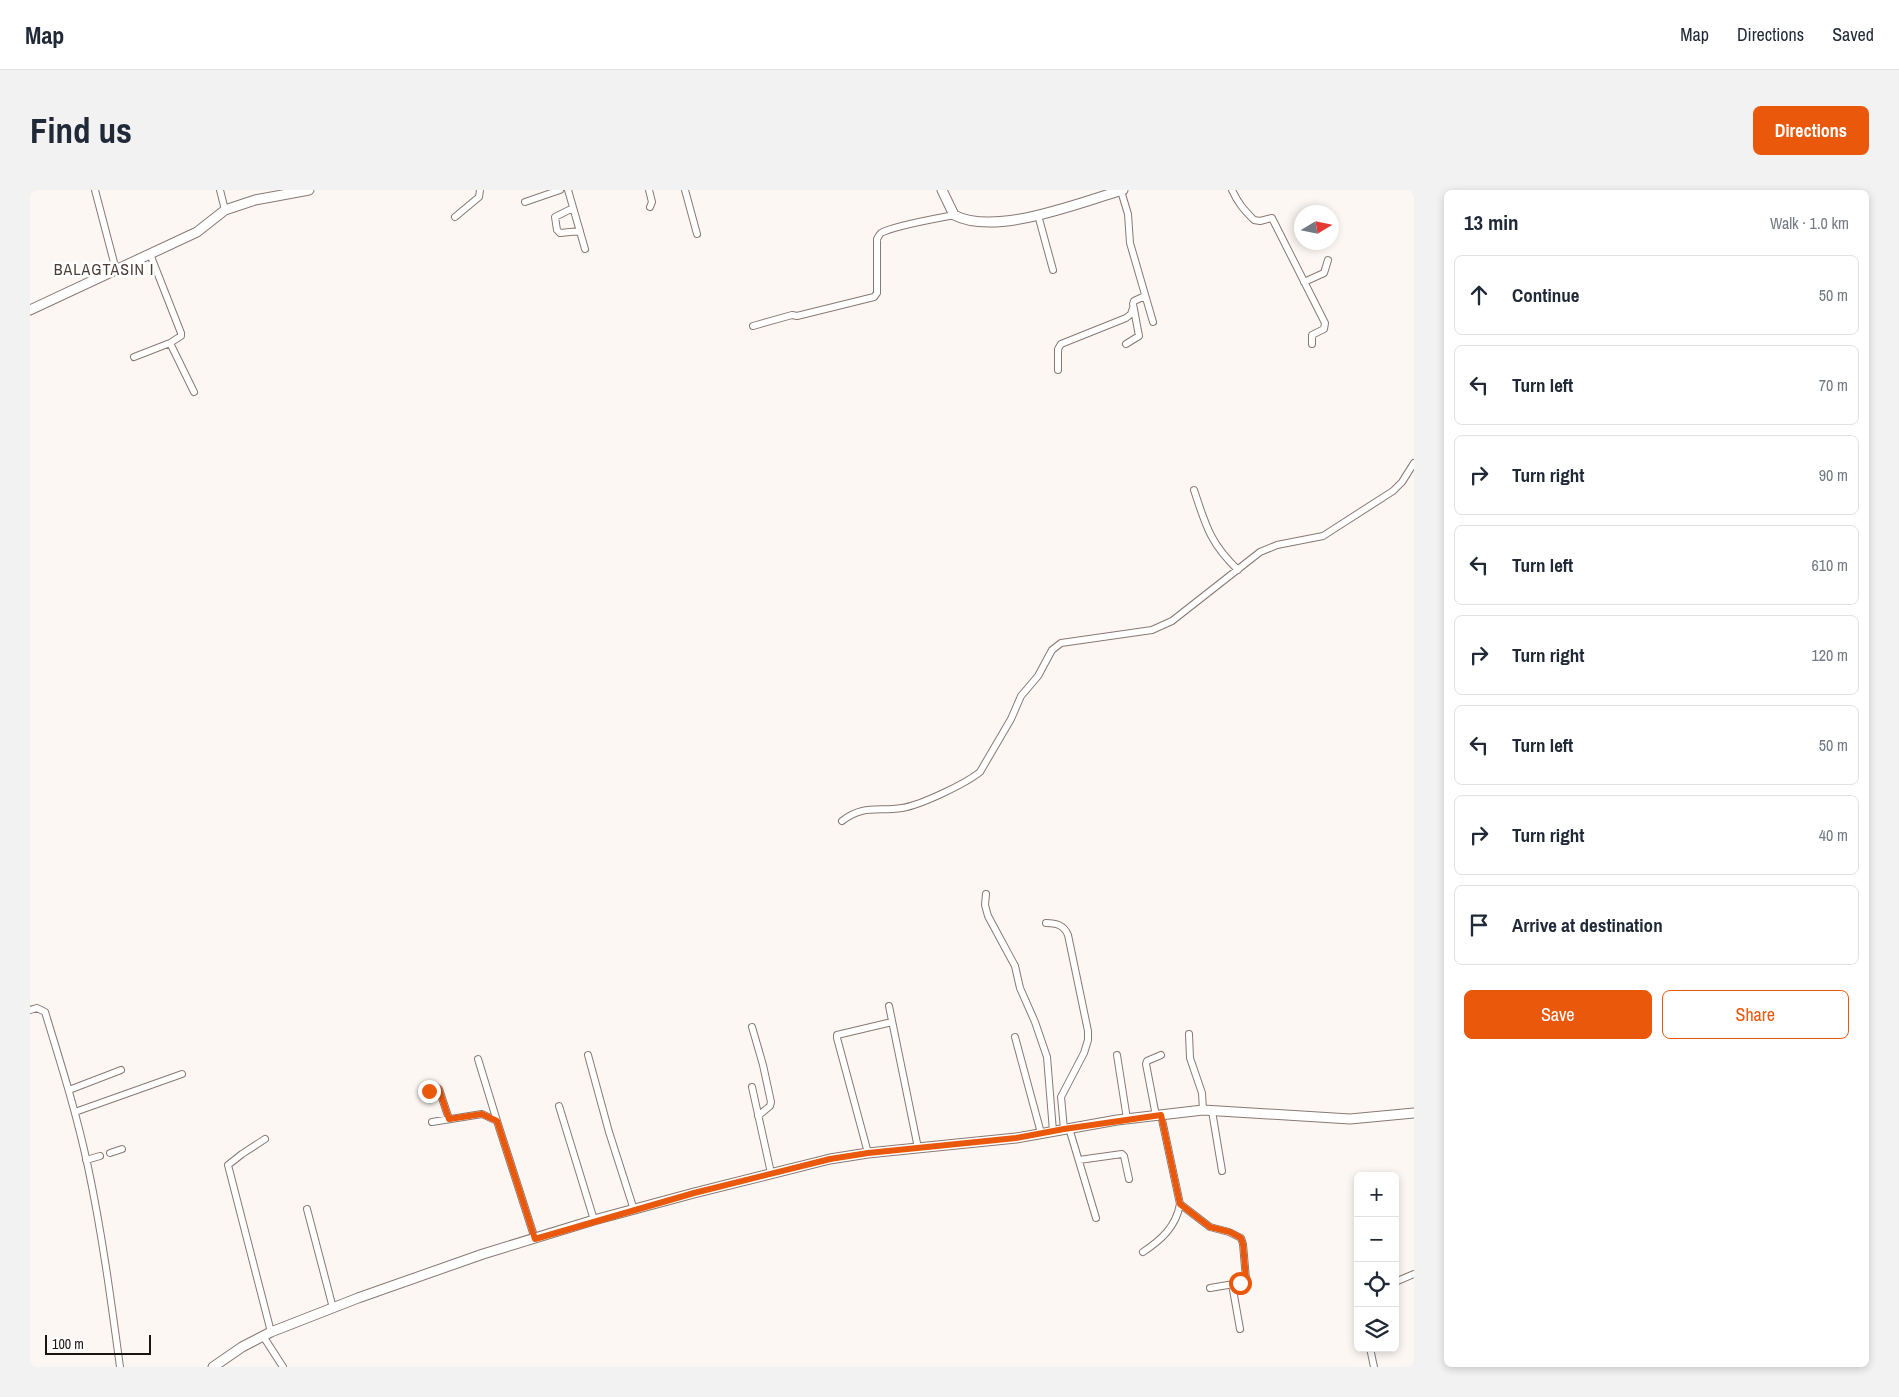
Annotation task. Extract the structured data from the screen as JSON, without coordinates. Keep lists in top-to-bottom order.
{
  "districts": ["BALAGTASIN I"],
  "scale_bar": "100 m",
  "north": "right",
  "page": {
    "header": "Map",
    "nav": ["Map", "Directions", "Saved"],
    "buttons": [
      "Directions",
      ["Save", "Share"]
    ],
    "title": "Find us",
    "heading": ["13 min", "Walk · 1.0 km"],
    "list": [
      ["Continue", "50 m"],
      ["Turn left", "70 m"],
      ["Turn right", "90 m"],
      ["Turn left", "610 m"],
      ["Turn right", "120 m"],
      ["Turn left", "50 m"],
      ["Turn right", "40 m"],
      "Arrive at destination"
    ],
    "map_buttons": ["+", "−"],
    "scale": "100 m"
  }
}
